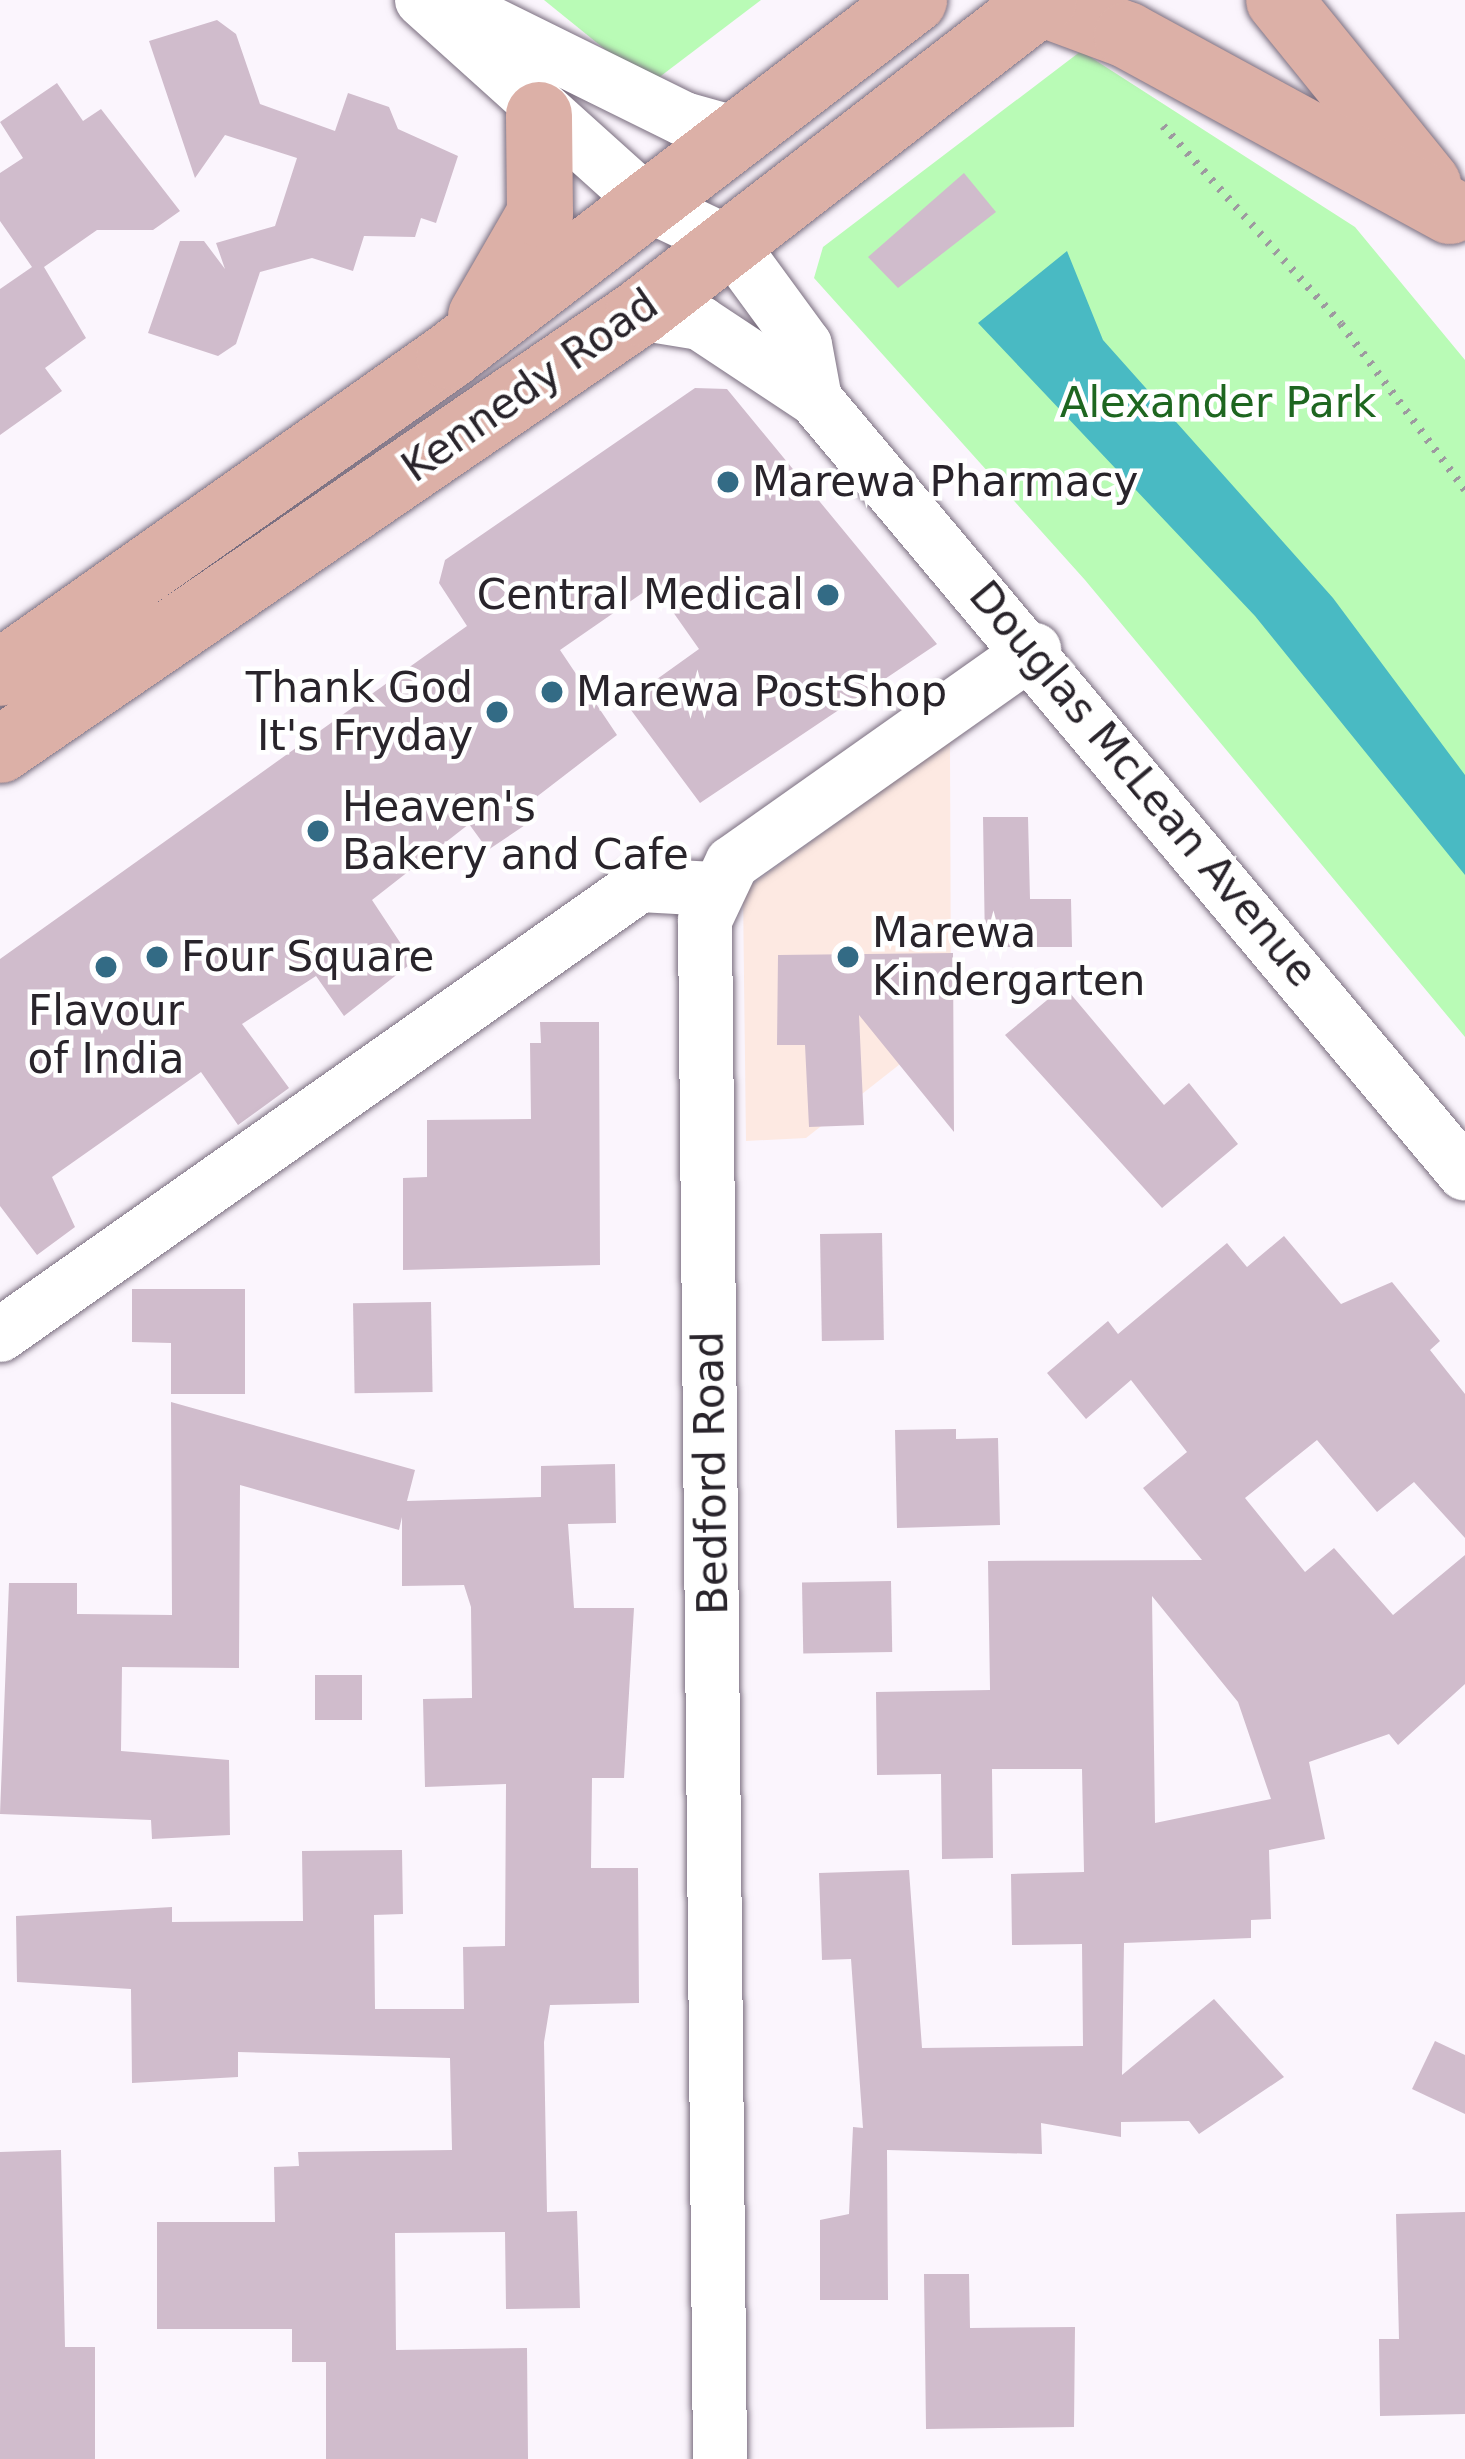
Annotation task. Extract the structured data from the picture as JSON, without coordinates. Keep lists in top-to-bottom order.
{
  "streets": {
    "main road": ["Kennedy Road"],
    "street": ["Douglas McLean Avenue", "Bedford Road"]
  },
  "crossings": [
    ["Kennedy Road", "Douglas McLean Avenue"]
  ],
  "parks": ["Alexander Park"],
  "places": [
    "Marewa Pharmacy",
    "Central Medical",
    "Marewa PostShop",
    "Thank God It's Fryday",
    "Heaven's Bakery and Cafe",
    "Four Square",
    "Marewa Kindergarten",
    "Flavour of India"
  ]
}
